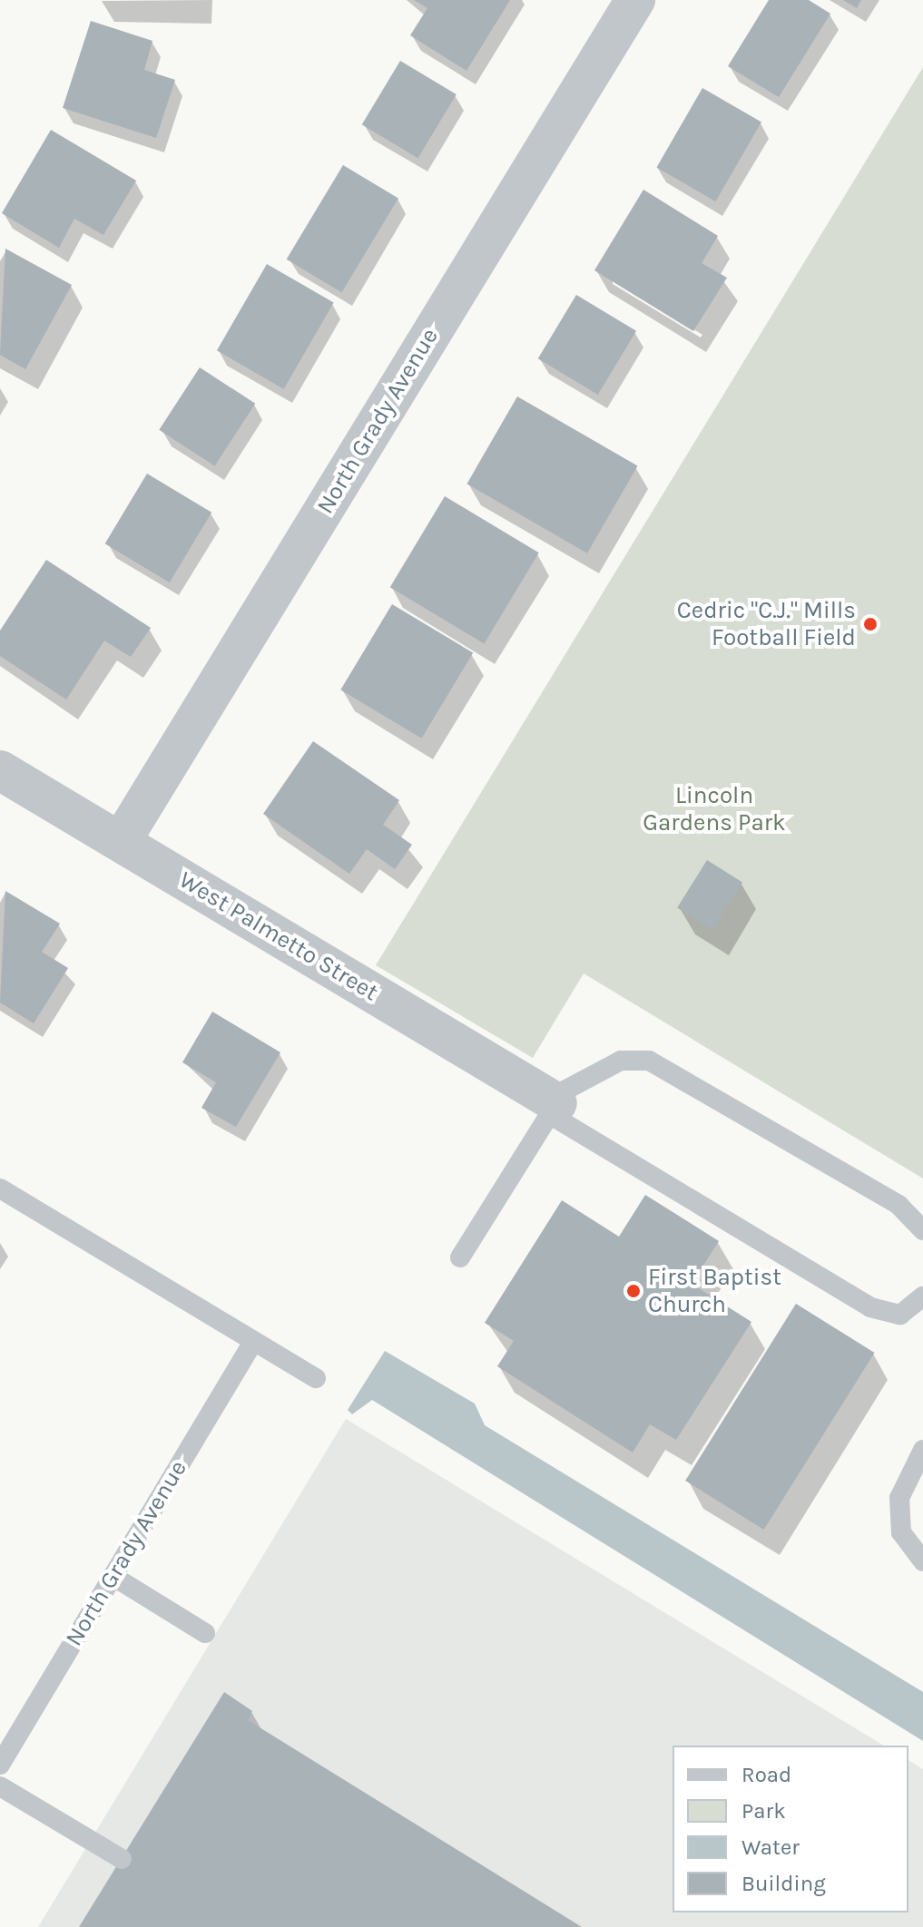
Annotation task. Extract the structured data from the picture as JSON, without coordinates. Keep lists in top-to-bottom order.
{
  "streets": {
    "street": ["North Grady Avenue", "West Palmetto Street"]
  },
  "crossings": [
    ["North Grady Avenue", "West Palmetto Street"]
  ],
  "parks": ["Lincoln Gardens Park"],
  "places": ["Cedric \"C.J.\" Mills Football Field", "First Baptist Church"],
  "legend": [
    "Road",
    "Park",
    "Water",
    "Building"
  ]
}
